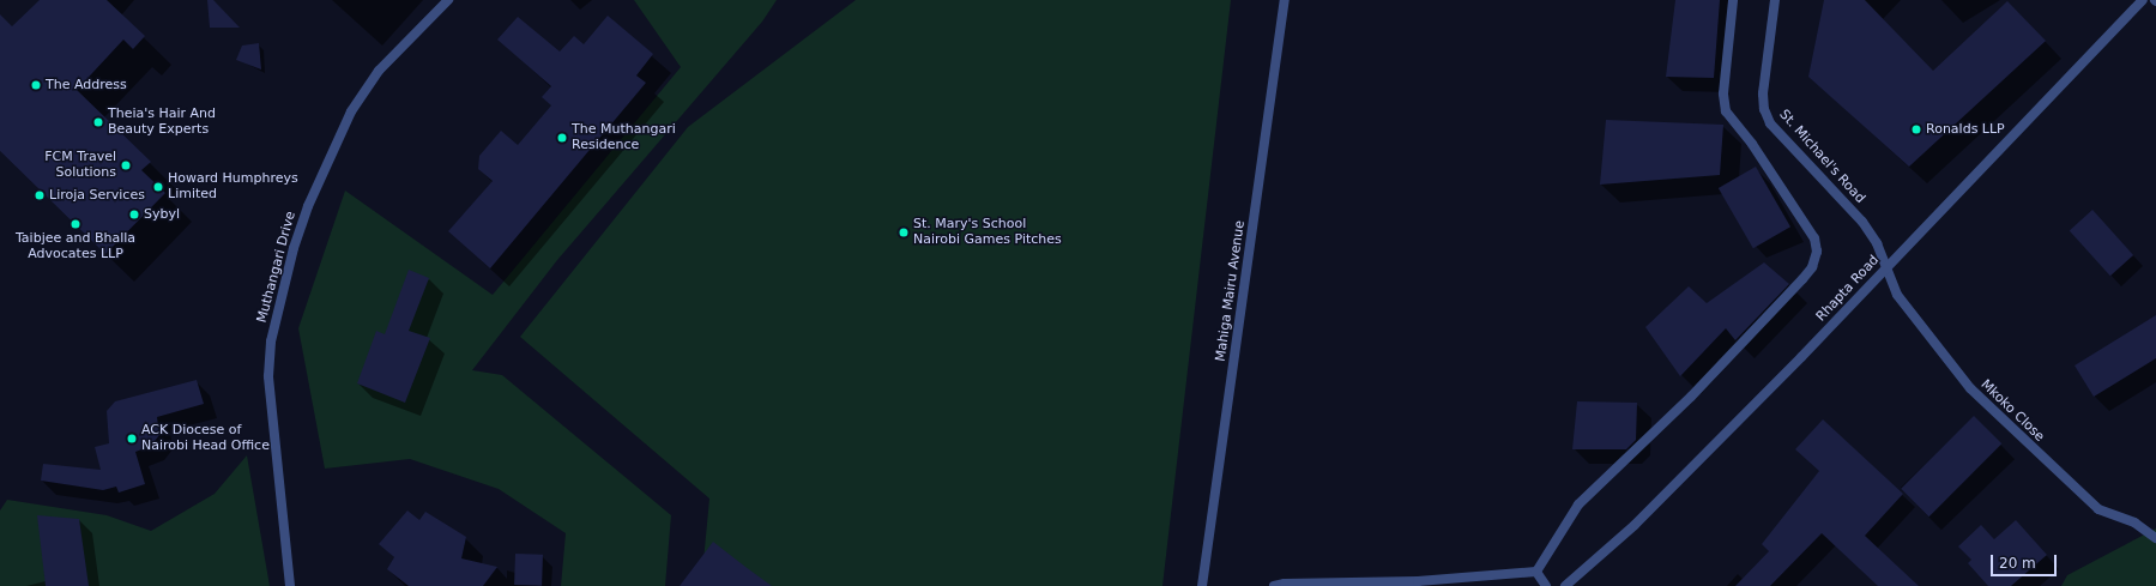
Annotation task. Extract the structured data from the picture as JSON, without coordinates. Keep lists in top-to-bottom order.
{
  "streets": {
    "street": [
      "St. Michael's Road",
      "Muthangari Drive",
      "Rhapta Road",
      "Mahiga Mairu Avenue",
      "Mkoko Close"
    ]
  },
  "crossings": [
    ["St. Michael's Road", "Rhapta Road"],
    ["St. Michael's Road", "Mkoko Close"],
    ["Rhapta Road", "Mkoko Close"]
  ],
  "places": [
    "The Address",
    "Theia's Hair And Beauty Experts",
    "Ronalds LLP",
    "The Muthangari Residence",
    "FCM Travel Solutions",
    "Howard Humphreys Limited",
    "Liroja Services",
    "Sybyl",
    "Taibjee and Bhalla Advocates LLP",
    "St. Mary's School Nairobi Games Pitches",
    "ACK Diocese of Nairobi Head Office"
  ],
  "scale_bar": "20 m"
}
